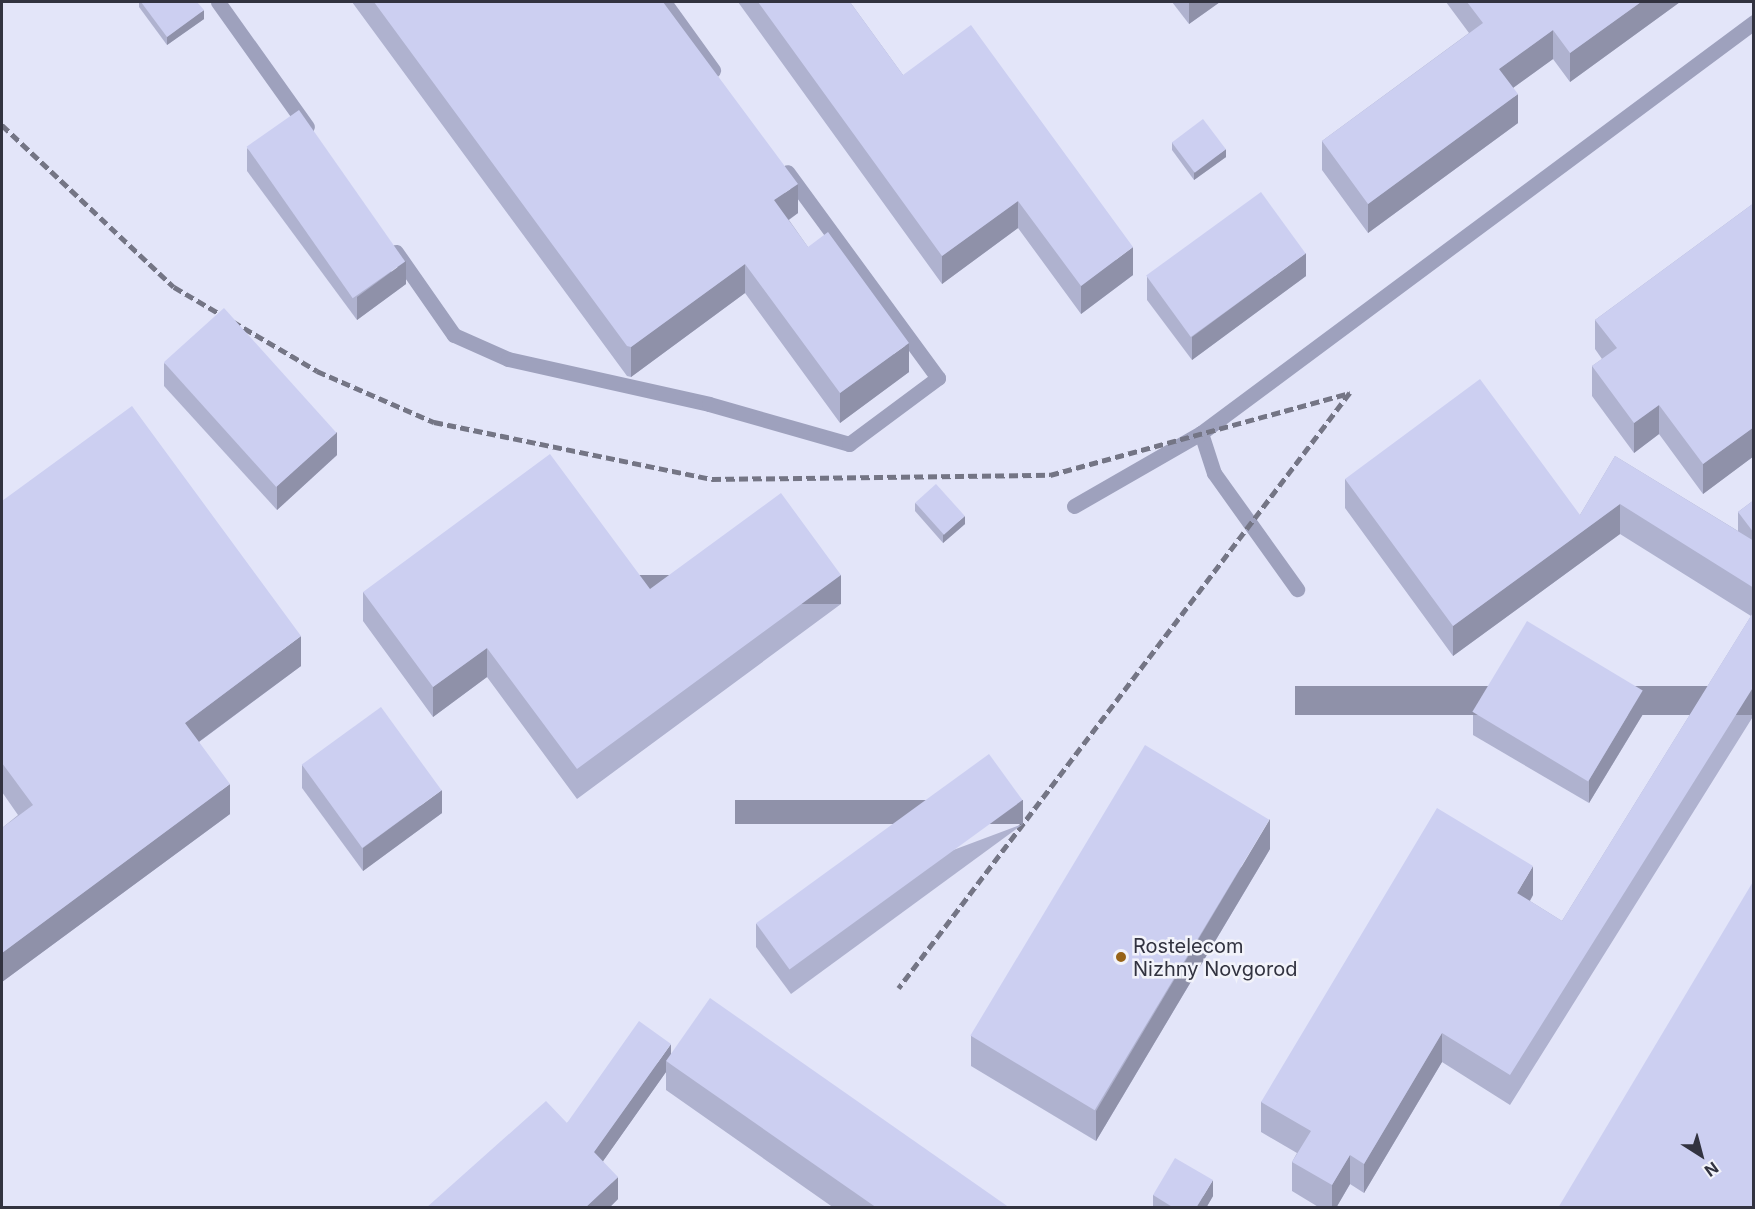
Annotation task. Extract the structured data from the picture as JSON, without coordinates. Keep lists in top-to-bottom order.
{
  "places": ["Rostelecom Nizhny Novgorod"],
  "north": "bottom right"
}
